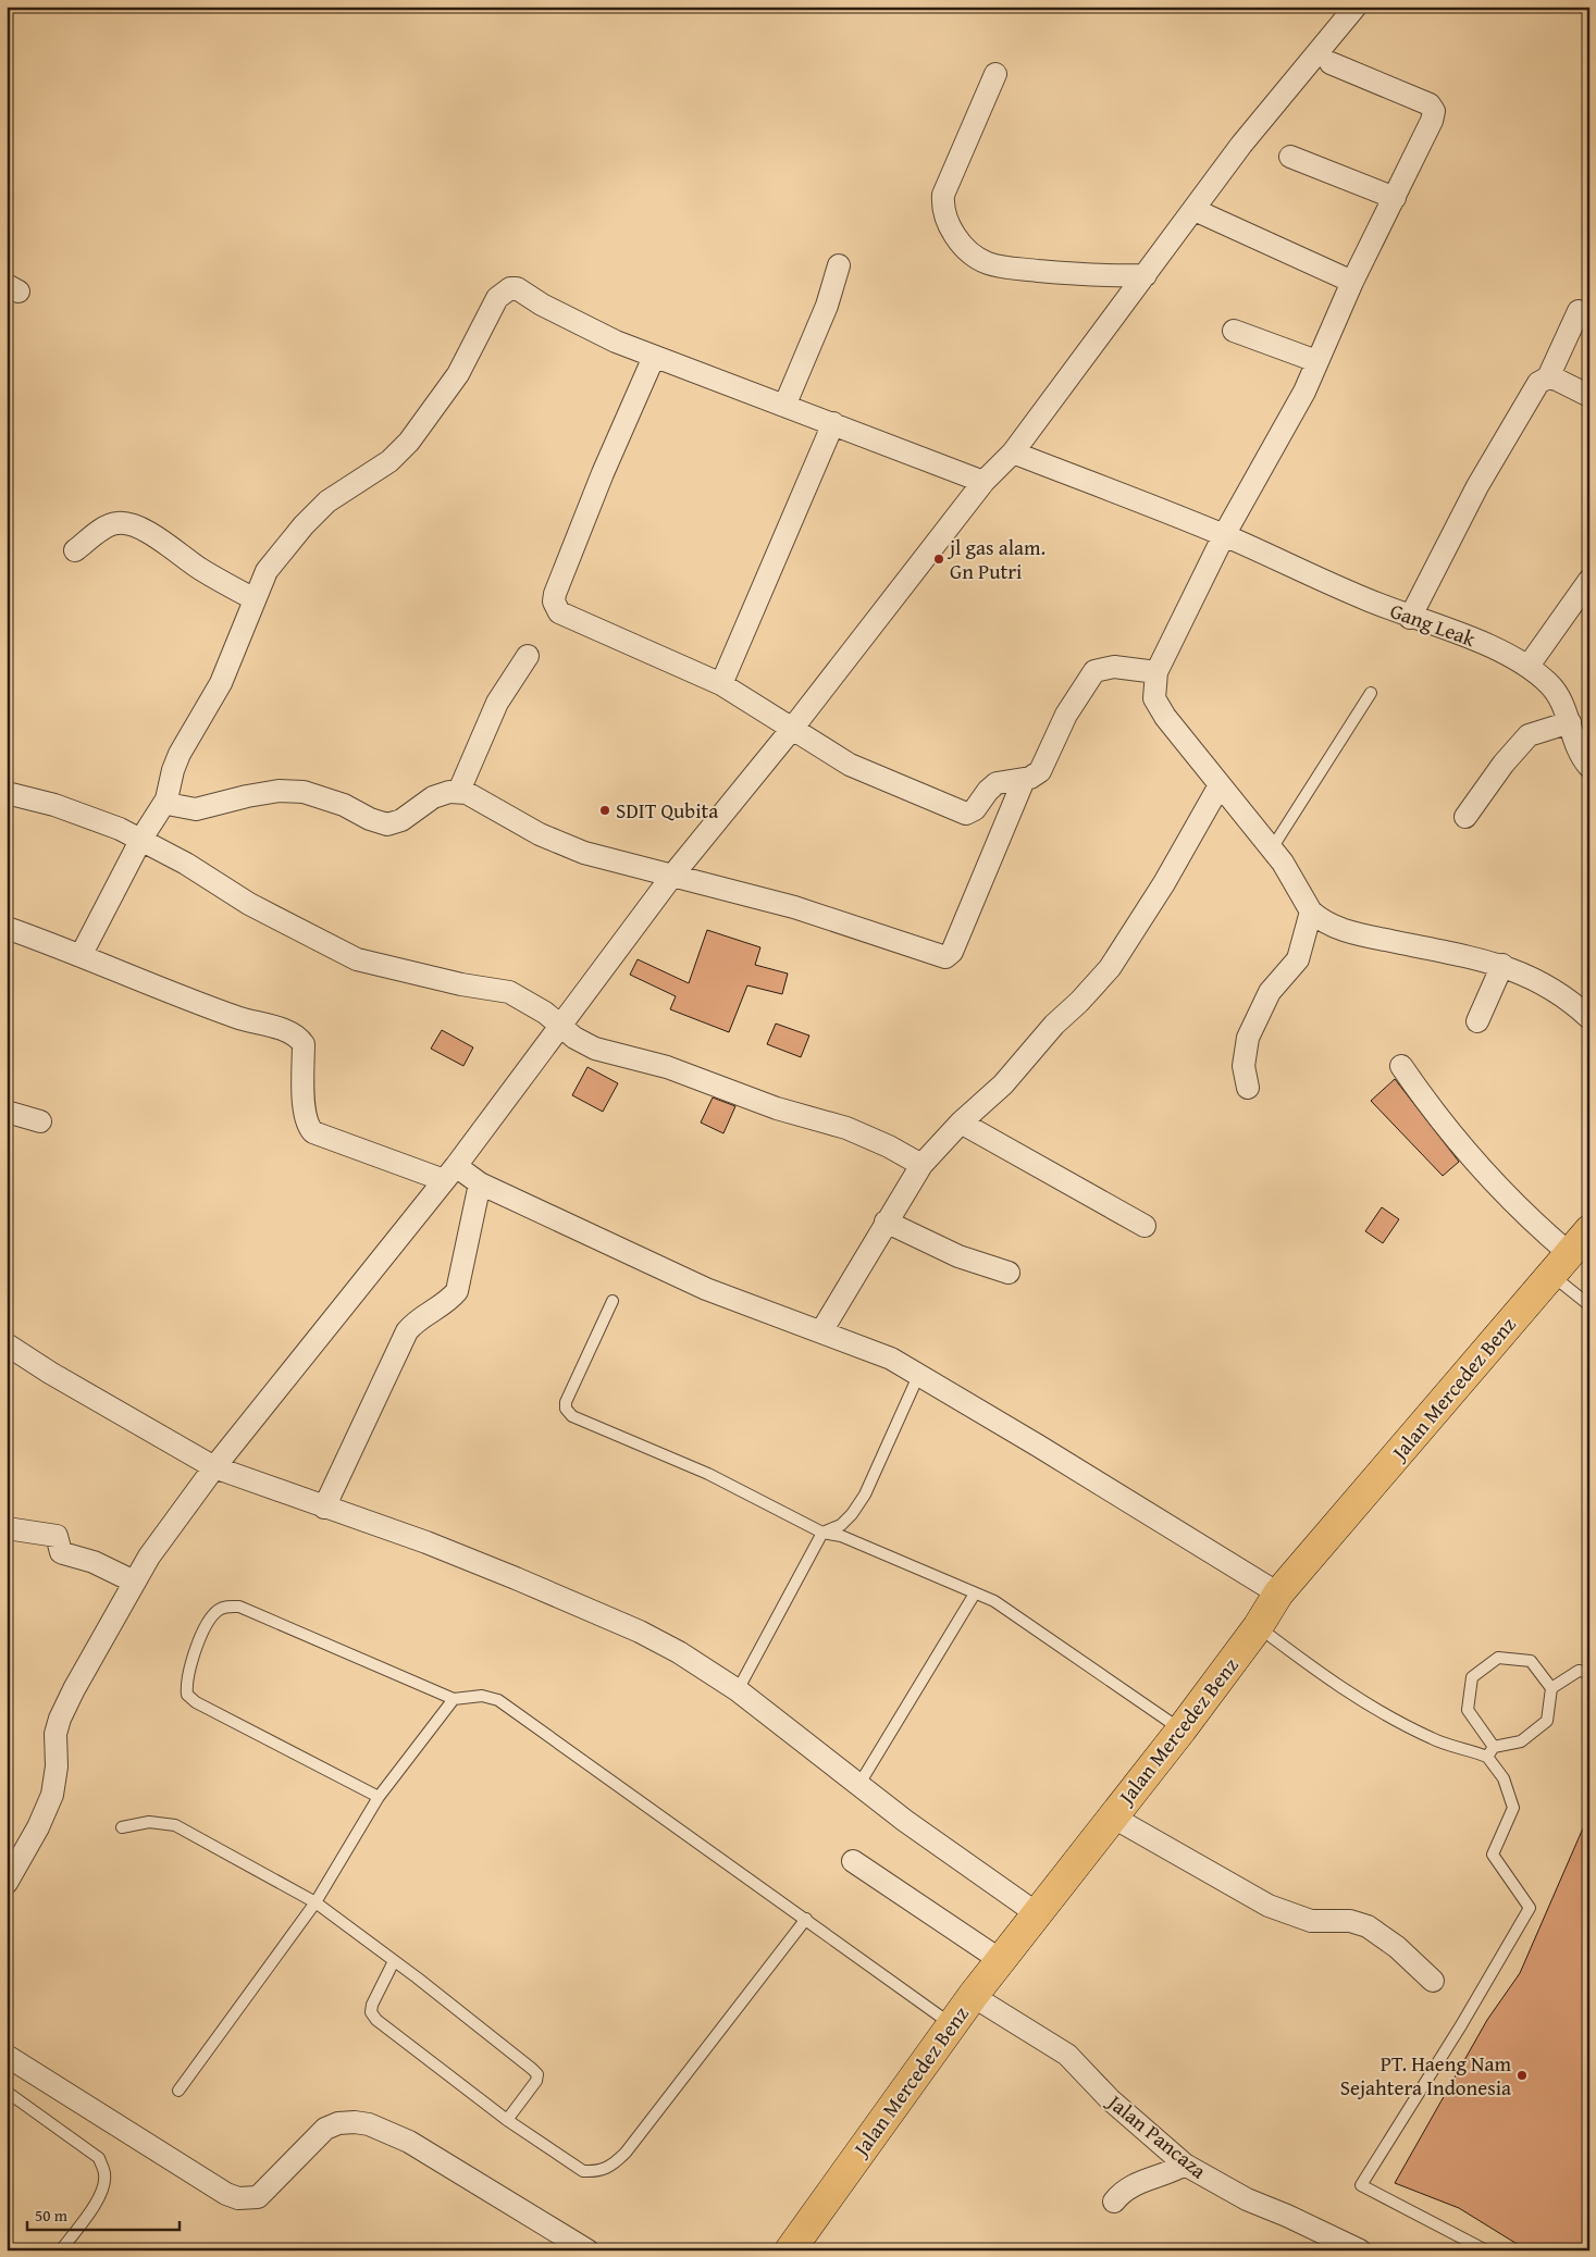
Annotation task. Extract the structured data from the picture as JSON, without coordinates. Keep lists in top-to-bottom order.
{
  "streets": {
    "main road": ["Jalan Mercedez Benz"],
    "street": ["Gang Leak", "Jalan Pancaza"]
  },
  "crossings": [
    ["Jalan Mercedez Benz", "Jalan Pancaza"]
  ],
  "places": ["jl gas alam. Gn Putri", "SDIT Qubita", "PT. Haeng Nam Sejahtera Indonesia"],
  "scale_bar": "50 m"
}
